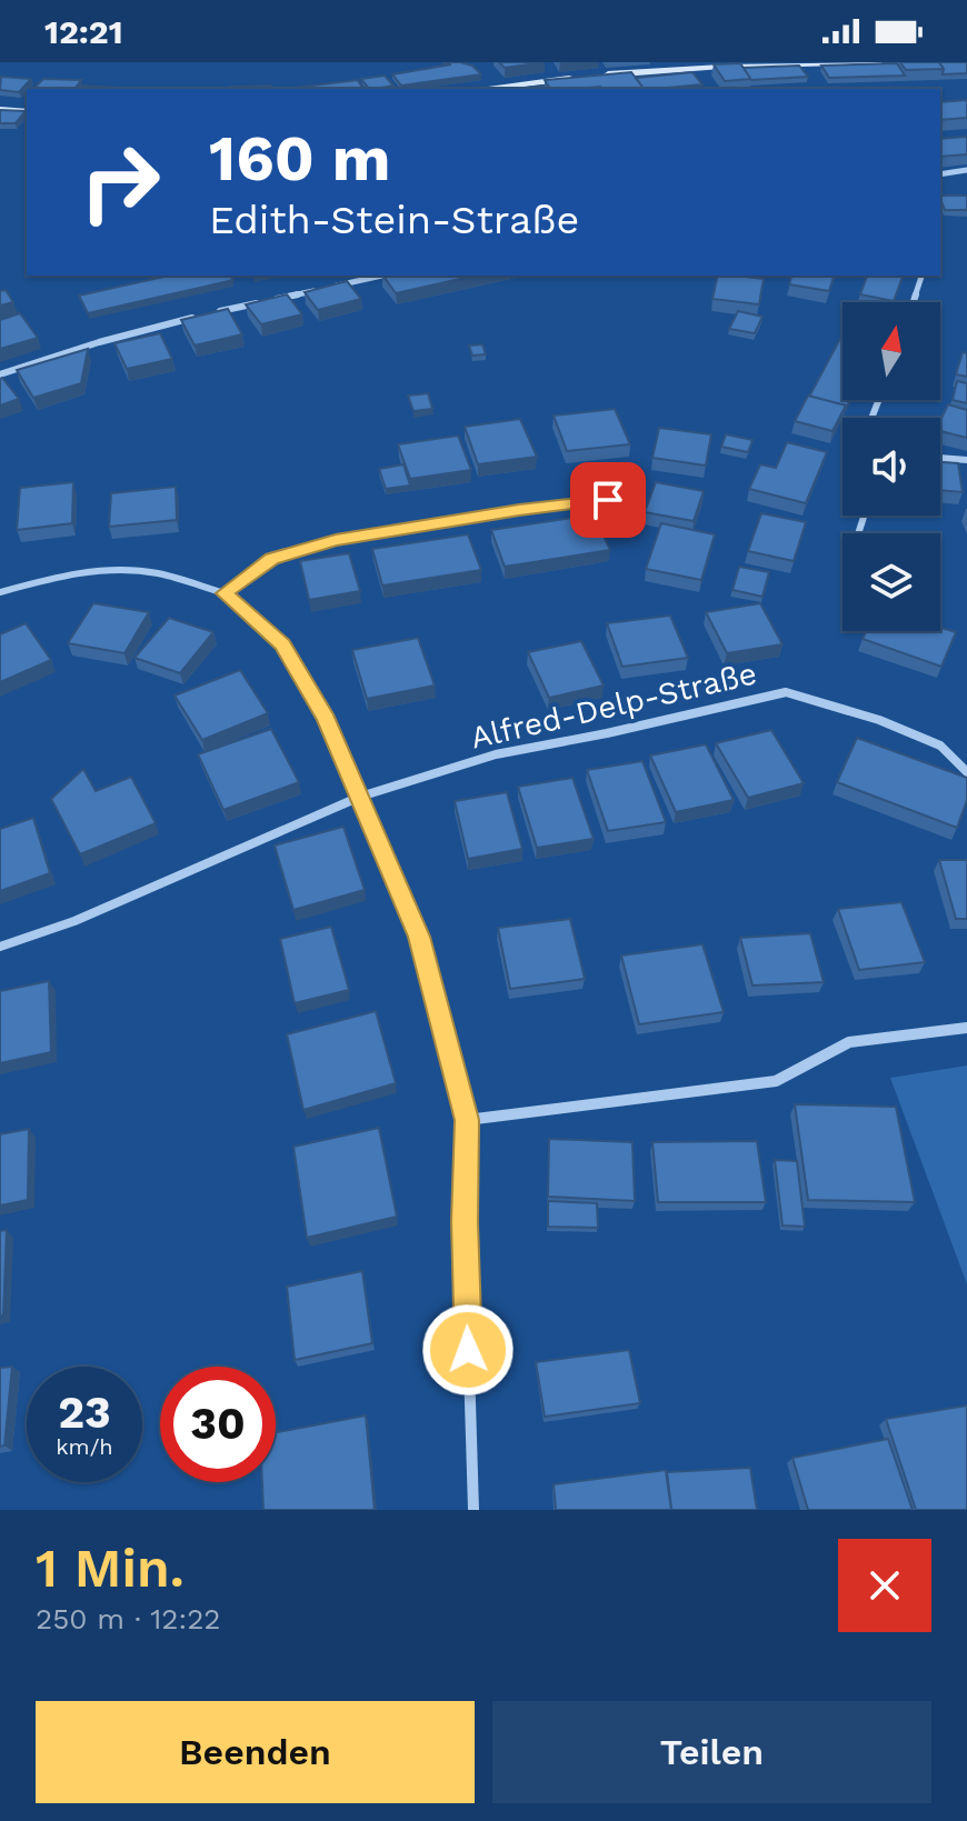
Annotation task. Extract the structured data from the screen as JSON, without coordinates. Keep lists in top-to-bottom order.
{
  "streets": {
    "street": ["Alfred-Delp-Straße"]
  },
  "north": "top",
  "page": {
    "status": "12:21",
    "turn": ["160 m", "Edith-Stein-Straße"],
    "speed": "23 km/h",
    "limit": "30",
    "heading": ["1 Min.", "250 m · 12:22"],
    "buttons": ["Beenden", "Teilen"]
  }
}
